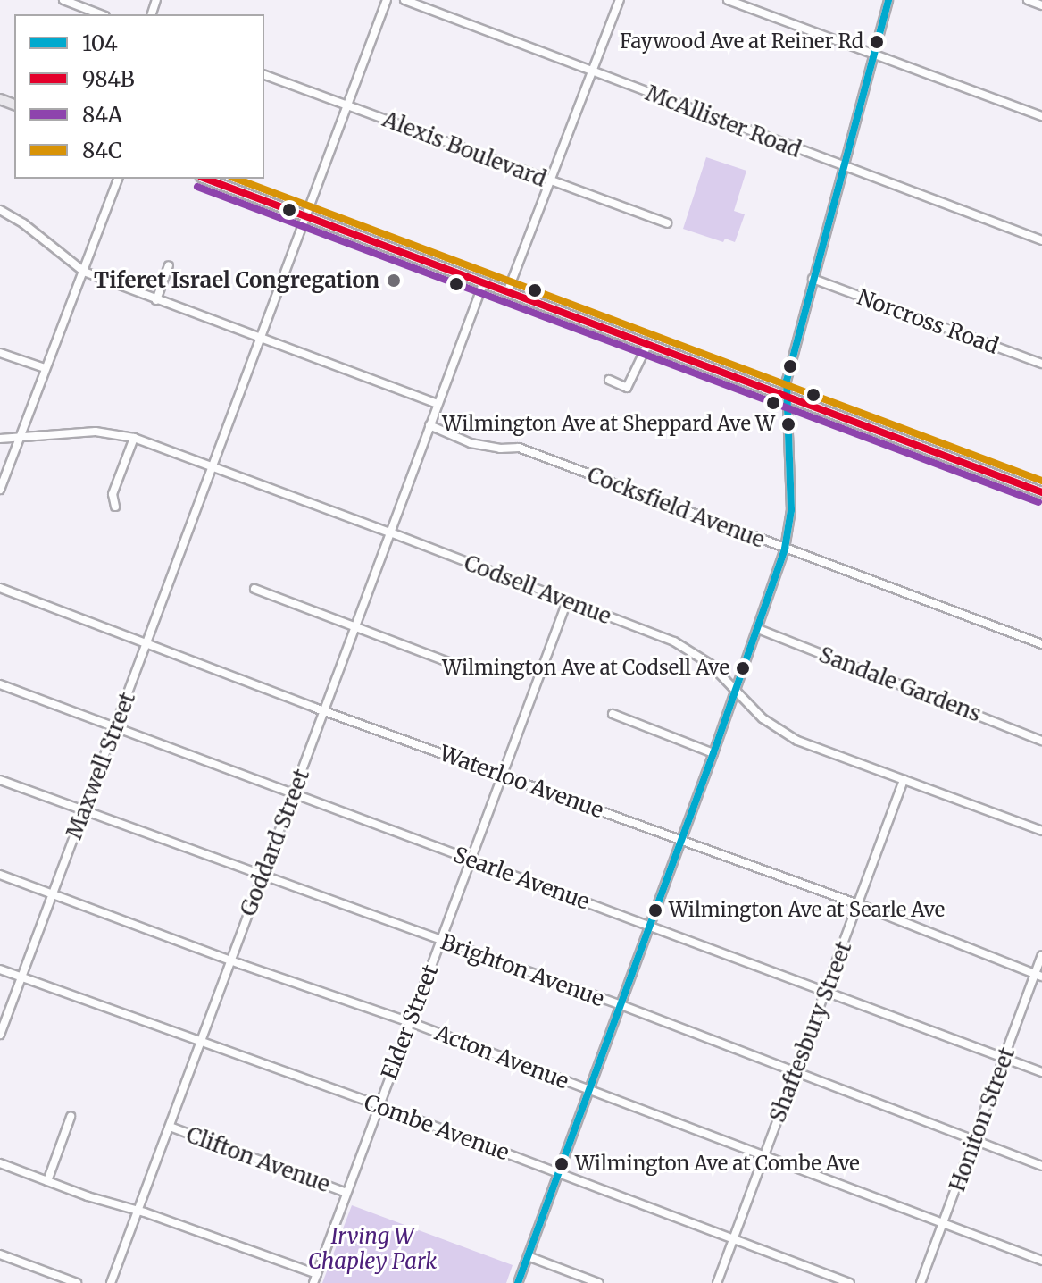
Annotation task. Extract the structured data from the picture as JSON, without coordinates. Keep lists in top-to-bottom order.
{
  "streets": {
    "street": [
      "McAllister Road",
      "Alexis Boulevard",
      "Norcross Road",
      "Cocksfield Avenue",
      "Codsell Avenue",
      "Sandale Gardens",
      "Maxwell Street",
      "Waterloo Avenue",
      "Goddard Street",
      "Searle Avenue",
      "Brighton Avenue",
      "Elder Street",
      "Shaftesbury Street",
      "Acton Avenue",
      "Honiton Street",
      "Combe Avenue",
      "Clifton Avenue"
    ]
  },
  "crossings": [
    ["Alexis Boulevard", "Maxwell Street"],
    ["Cocksfield Avenue", "Goddard Street"],
    ["Codsell Avenue", "Maxwell Street"],
    ["Codsell Avenue", "Goddard Street"],
    ["Codsell Avenue", "Elder Street"],
    ["Codsell Avenue", "Shaftesbury Street"],
    ["Maxwell Street", "Waterloo Avenue"],
    ["Maxwell Street", "Searle Avenue"],
    ["Maxwell Street", "Brighton Avenue"],
    ["Maxwell Street", "Acton Avenue"],
    ["Maxwell Street", "Combe Avenue"],
    ["Waterloo Avenue", "Goddard Street"],
    ["Waterloo Avenue", "Elder Street"],
    ["Waterloo Avenue", "Shaftesbury Street"],
    ["Waterloo Avenue", "Honiton Street"],
    ["Goddard Street", "Searle Avenue"],
    ["Goddard Street", "Brighton Avenue"],
    ["Goddard Street", "Acton Avenue"],
    ["Goddard Street", "Combe Avenue"],
    ["Goddard Street", "Clifton Avenue"],
    ["Searle Avenue", "Elder Street"],
    ["Searle Avenue", "Shaftesbury Street"],
    ["Searle Avenue", "Honiton Street"],
    ["Brighton Avenue", "Elder Street"],
    ["Brighton Avenue", "Shaftesbury Street"],
    ["Brighton Avenue", "Honiton Street"],
    ["Elder Street", "Acton Avenue"],
    ["Elder Street", "Combe Avenue"],
    ["Elder Street", "Clifton Avenue"],
    ["Shaftesbury Street", "Acton Avenue"],
    ["Shaftesbury Street", "Combe Avenue"],
    ["Acton Avenue", "Honiton Street"]
  ],
  "parks": ["Irving W Chapley Park"],
  "places": [
    "Faywood Ave at Reiner Rd",
    "Tiferet Israel Congregation",
    "Wilmington Ave at Sheppard Ave W",
    "Wilmington Ave at Codsell Ave",
    "Wilmington Ave at Searle Ave",
    "Wilmington Ave at Combe Ave"
  ],
  "lines": [
    "transit line 104",
    "transit line 984B",
    "transit line 84C",
    "transit line 84A"
  ],
  "legend": [
    "104",
    "984B",
    "84A",
    "84C"
  ]
}
